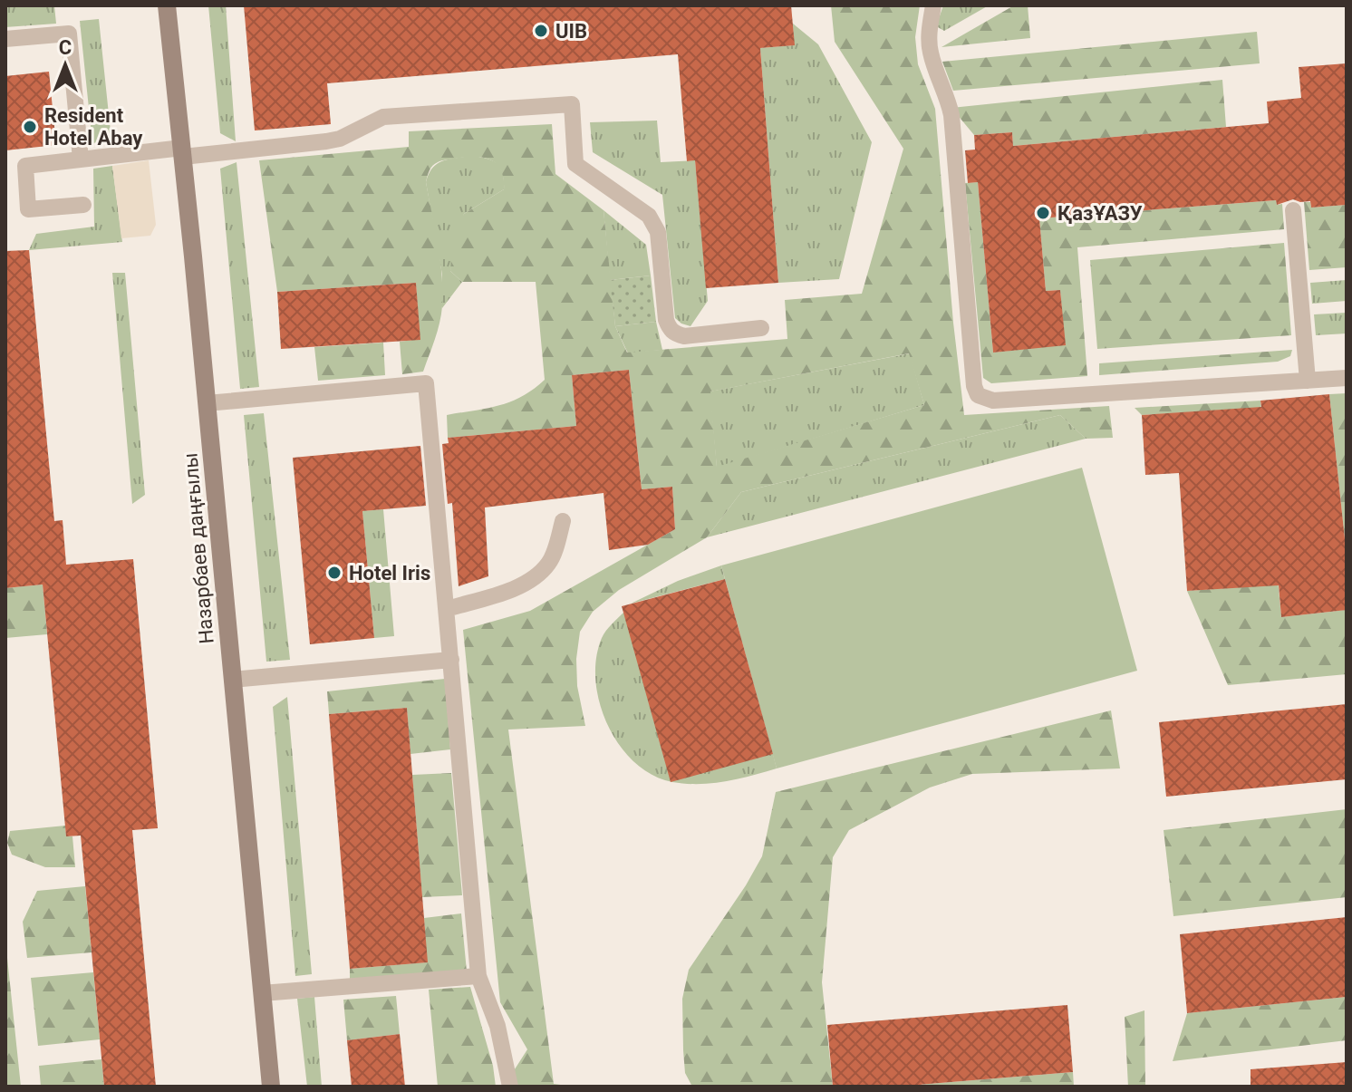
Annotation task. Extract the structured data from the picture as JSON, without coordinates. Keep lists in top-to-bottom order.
{
  "streets": {
    "main road": ["Назарбаев даңғылы"]
  },
  "places": [
    "UIB",
    "Resident Hotel Abay",
    "ҚазҰАЗУ",
    "Hotel Iris"
  ],
  "north": "top"
}
